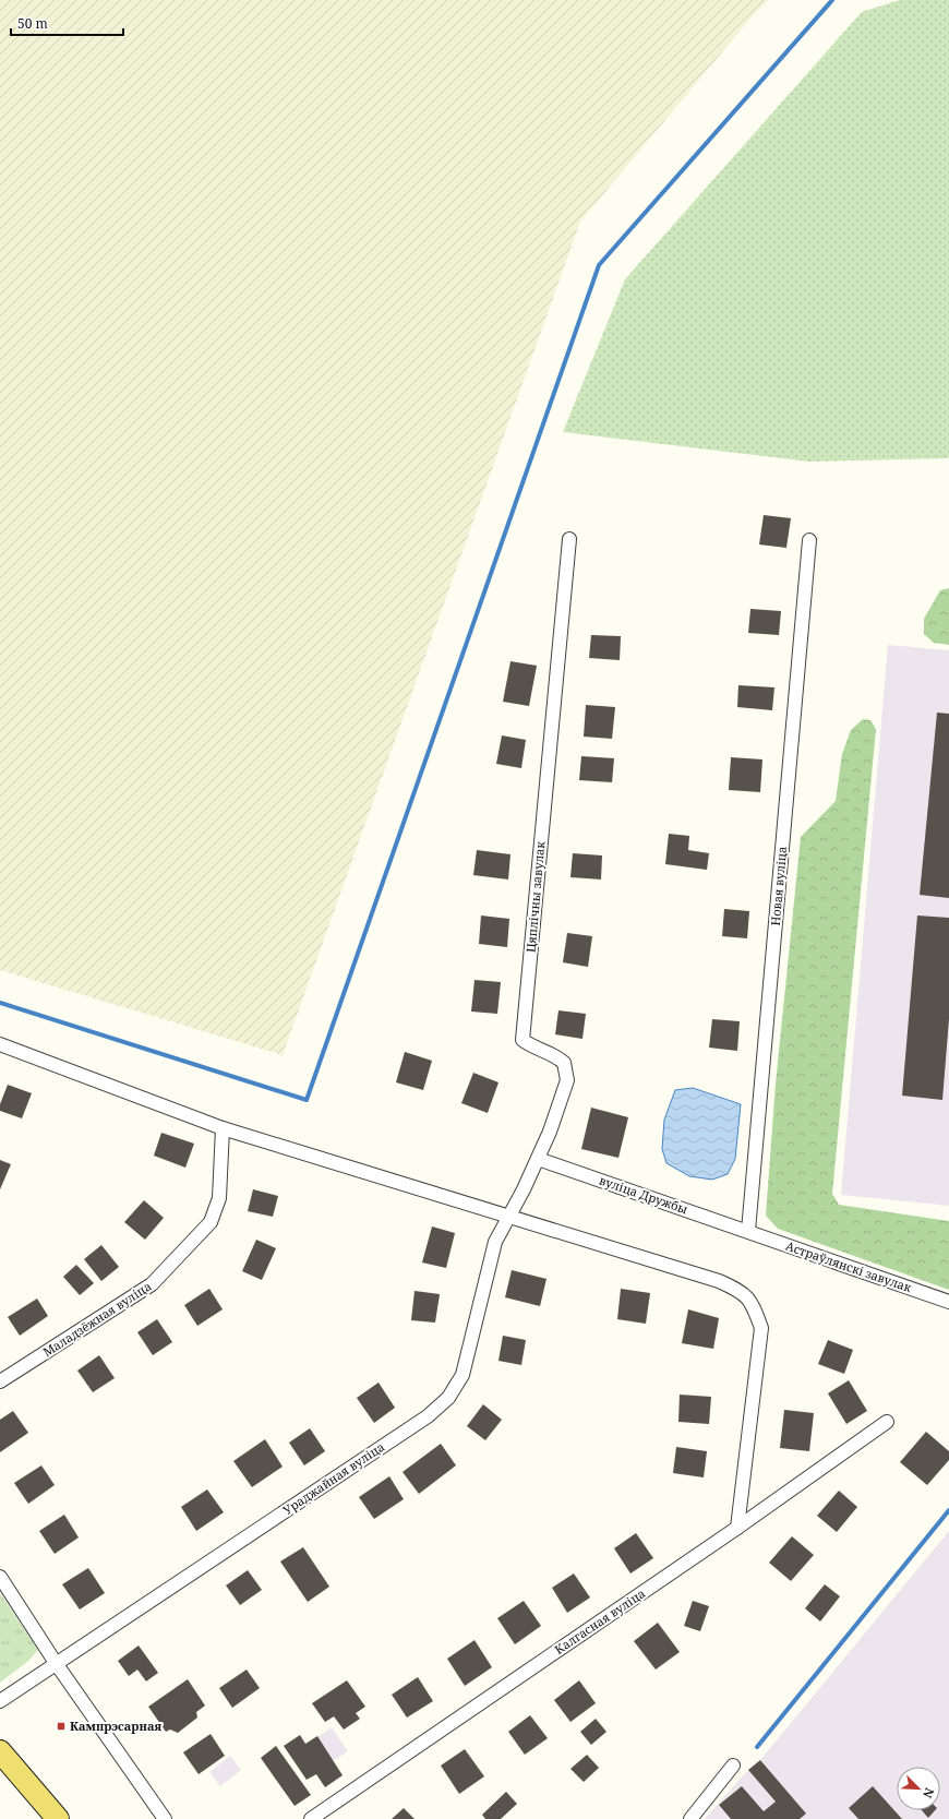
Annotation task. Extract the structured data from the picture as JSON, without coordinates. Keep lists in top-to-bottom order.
{
  "streets": {
    "street": [
      "Новая вуліца",
      "Цяплічны завулак",
      "вуліца Дружбы",
      "Астраўлянскі завулак",
      "Маладзёжная вуліца",
      "Ураджайная вуліца",
      "Калгасная вуліца"
    ]
  },
  "crossings": [
    ["Новая вуліца", "вуліца Дружбы"],
    ["Новая вуліца", "Астраўлянскі завулак"],
    ["Цяплічны завулак", "вуліца Дружбы"],
    ["Цяплічны завулак", "Ураджайная вуліца"],
    ["вуліца Дружбы", "Астраўлянскі завулак"]
  ],
  "places": {
    "transit": ["Кампрэсарная"]
  },
  "scale_bar": "50 m",
  "north": "bottom right"
}
